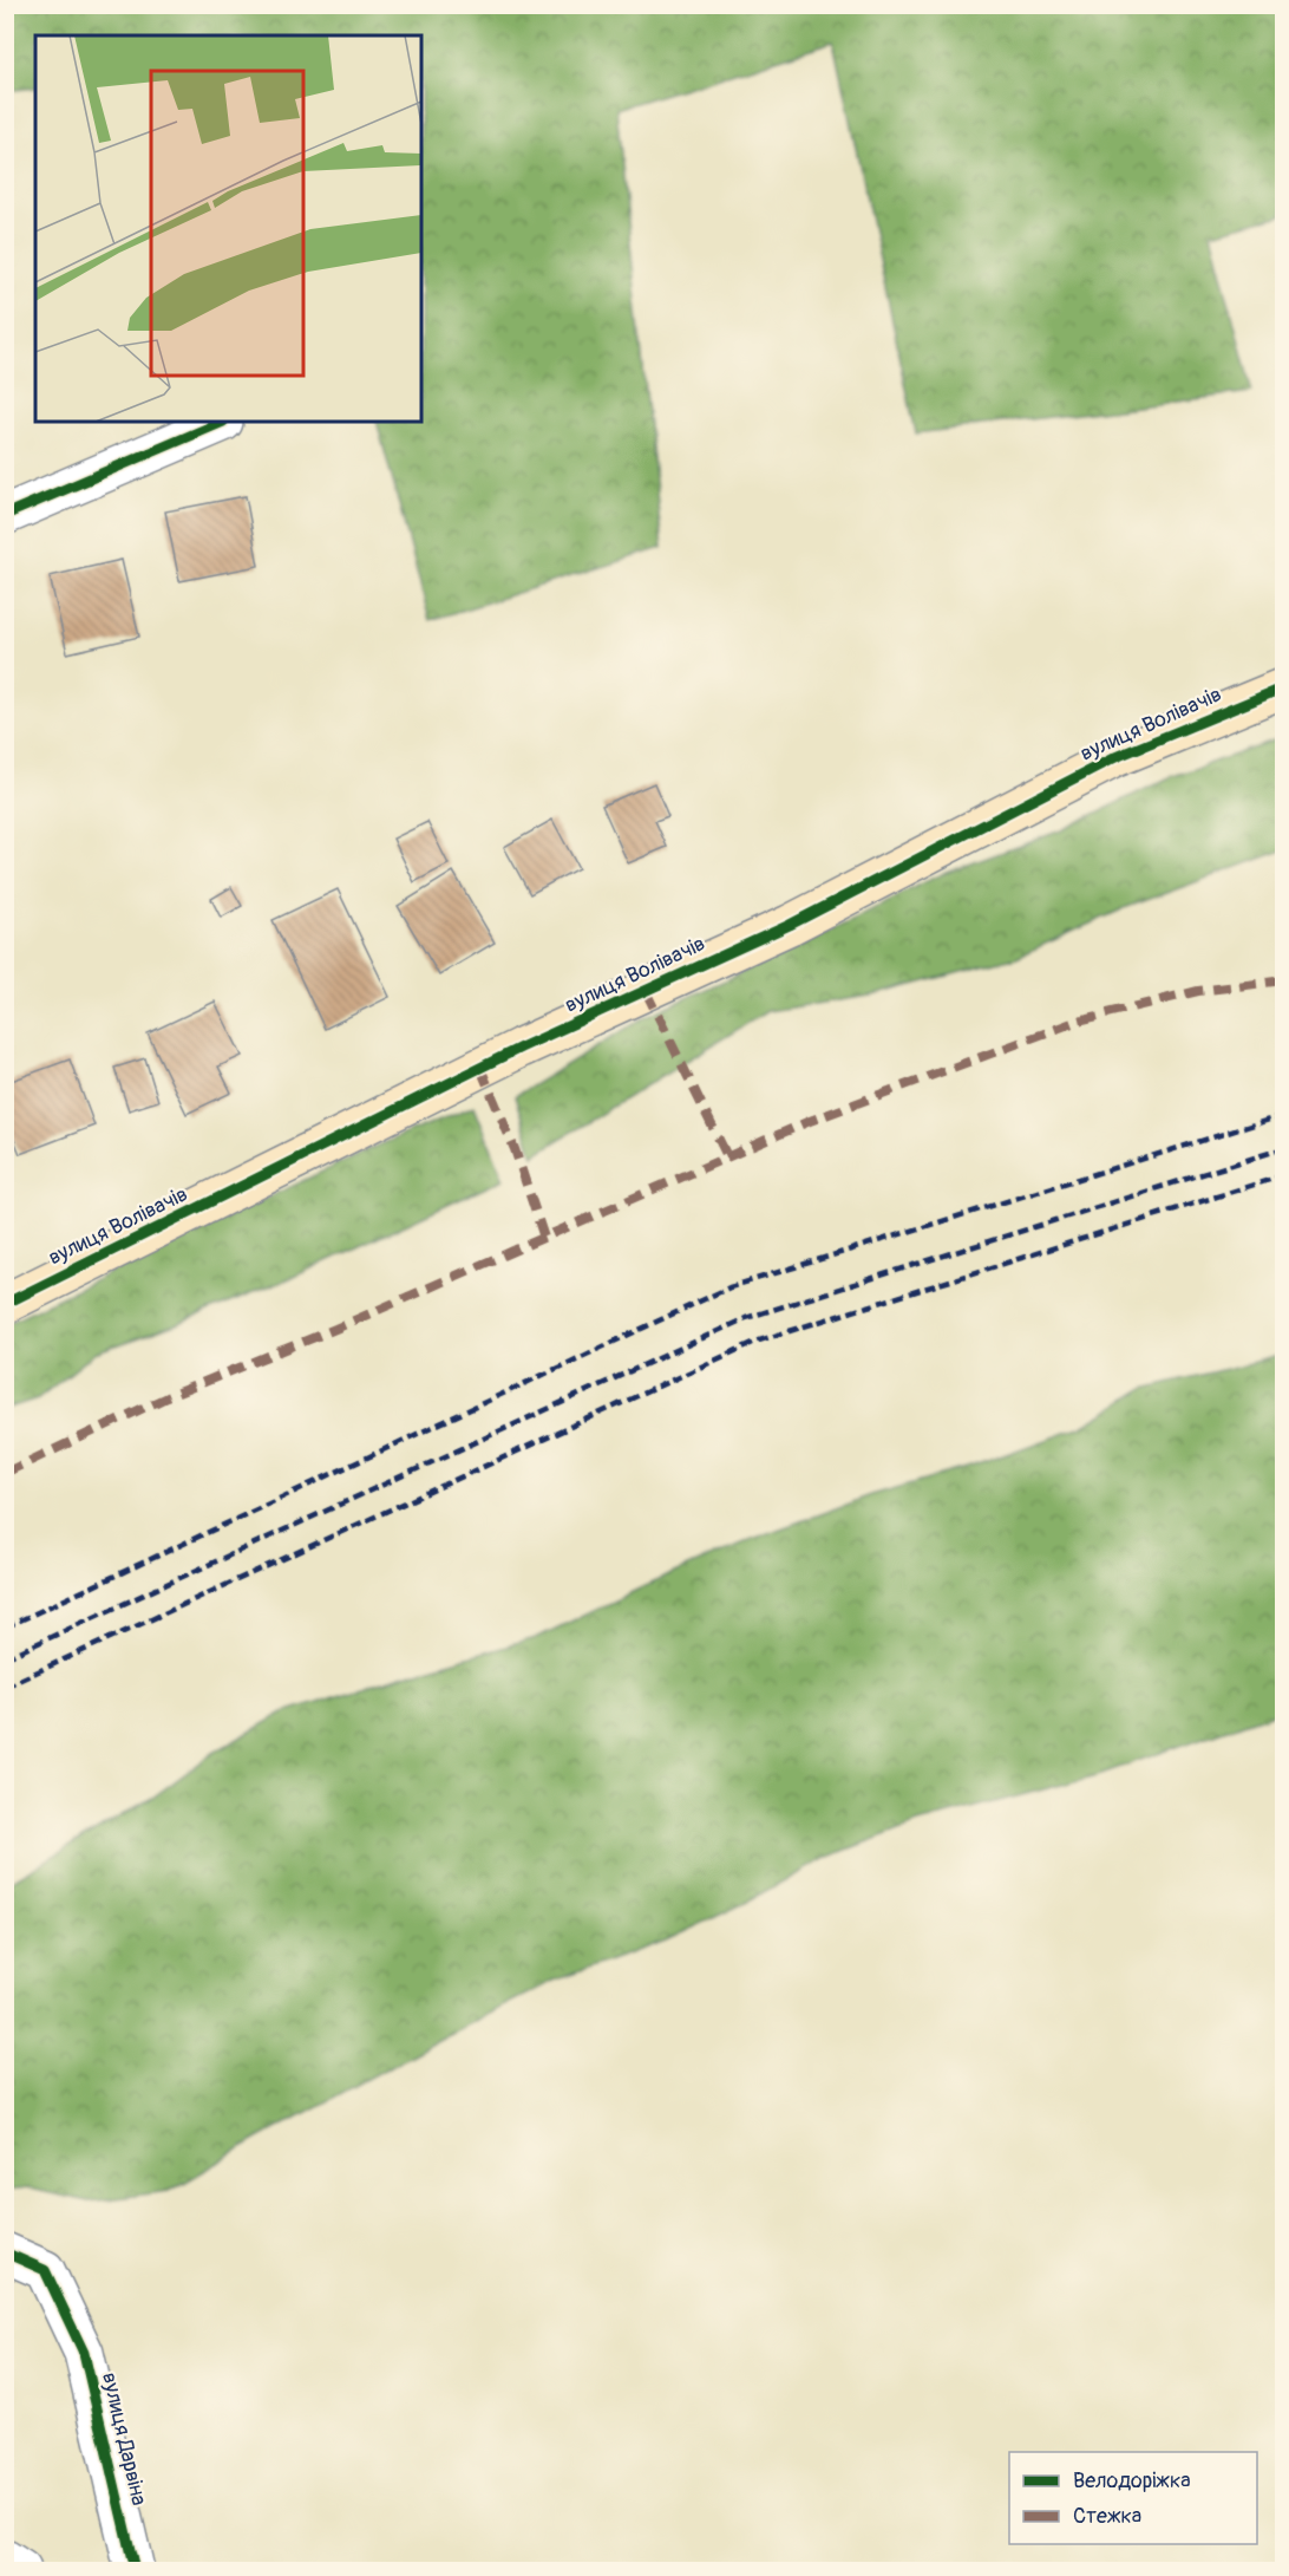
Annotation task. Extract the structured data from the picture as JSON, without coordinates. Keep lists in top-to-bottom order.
{
  "streets": {
    "street": ["вулиця Волівачів", "вулиця Дарвіна"]
  },
  "legend": ["Велодоріжка", "Стежка"]
}
